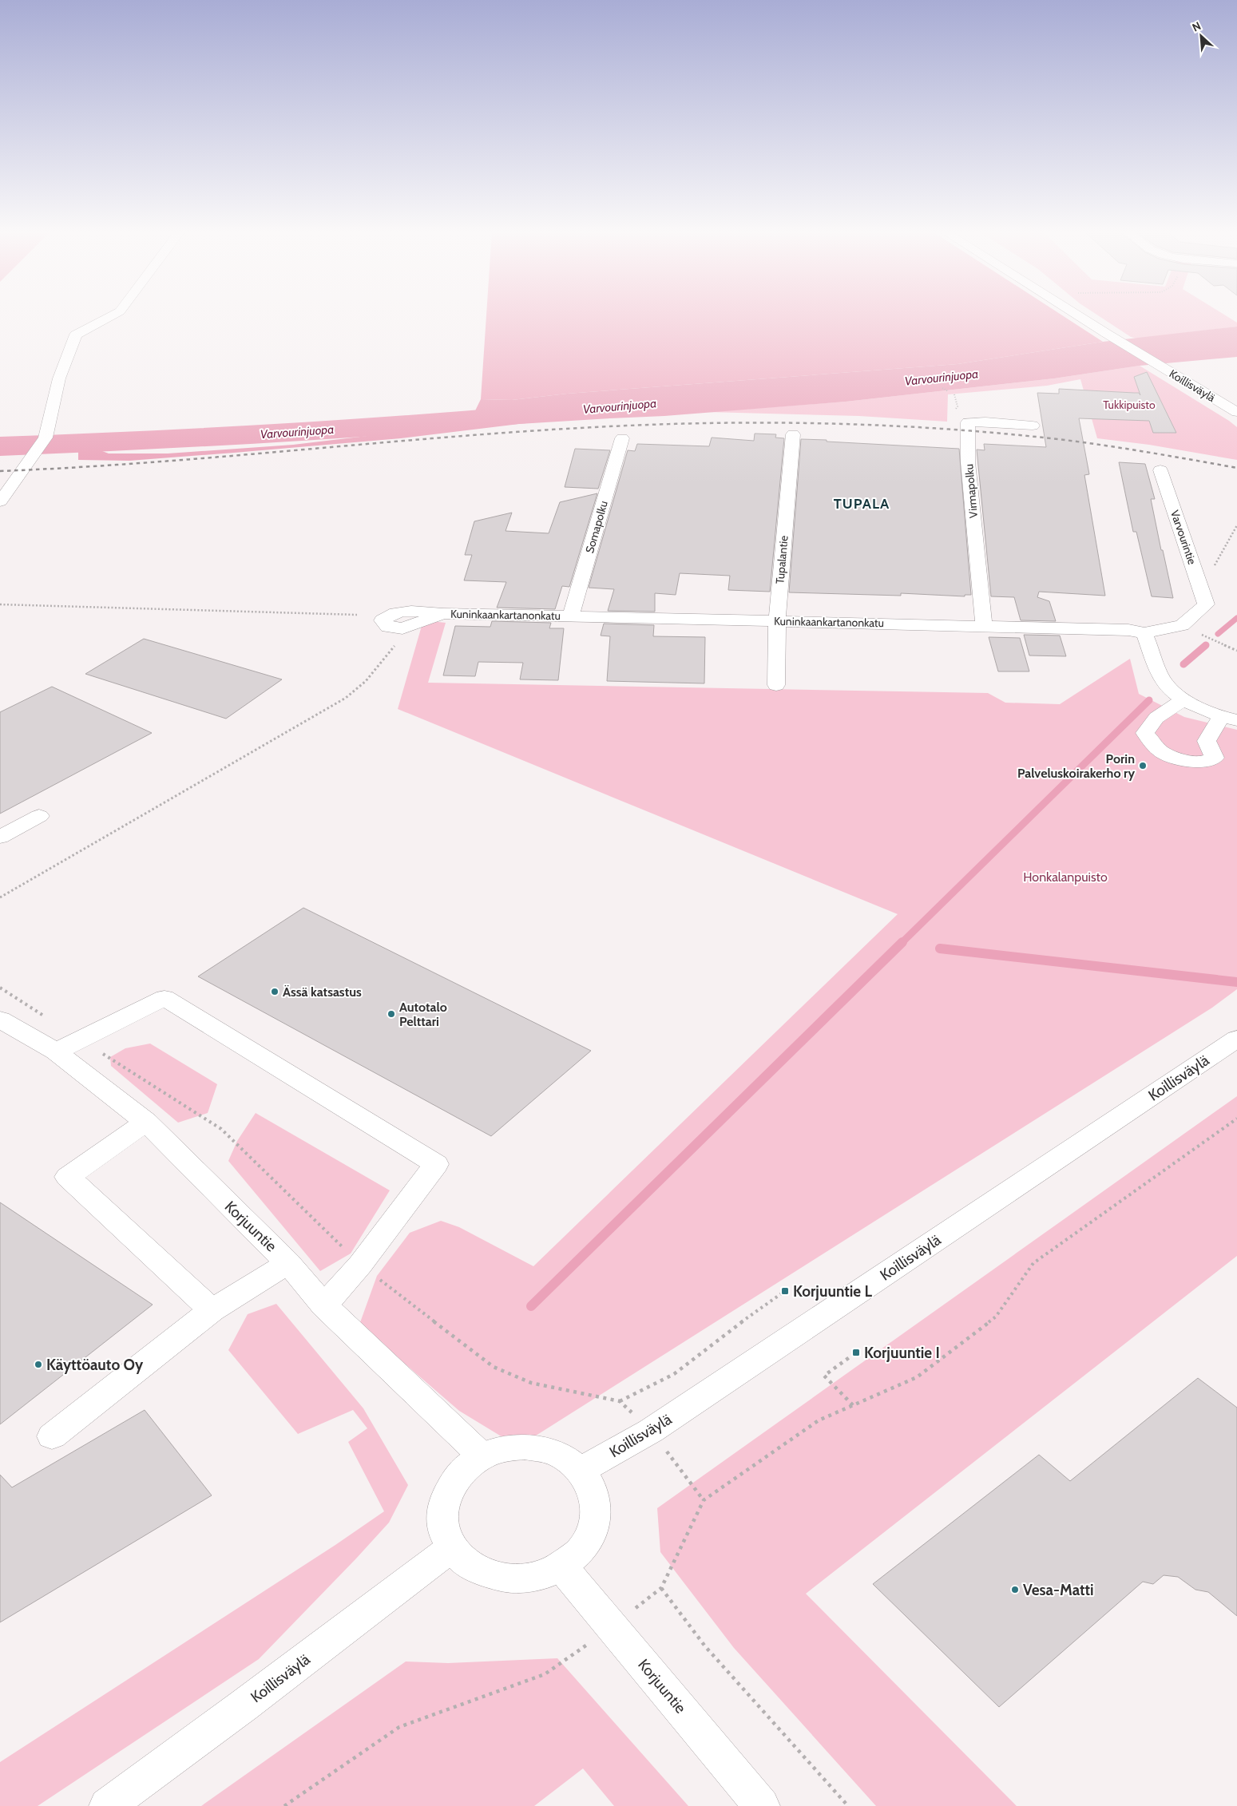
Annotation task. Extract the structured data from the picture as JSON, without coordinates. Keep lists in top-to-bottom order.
{
  "streets": {
    "street": [
      "Koillisväylä",
      "Virmapolku",
      "Somapolku",
      "Varvourintie",
      "Tupalantie",
      "Kuninkaankartanonkatu",
      "Korjuuntie"
    ]
  },
  "crossings": [
    ["Koillisväylä", "Korjuuntie"],
    ["Virmapolku", "Kuninkaankartanonkatu"],
    ["Somapolku", "Kuninkaankartanonkatu"],
    ["Varvourintie", "Kuninkaankartanonkatu"],
    ["Tupalantie", "Kuninkaankartanonkatu"]
  ],
  "districts": ["TUPALA"],
  "water": ["Varvourinjuopa"],
  "parks": ["Tukkipuisto", "Honkalanpuisto"],
  "places": {
    "other": [
      "Porin Palveluskoirakerho ry",
      "Ässä katsastus",
      "Autotalo Pelttari",
      "Käyttöauto Oy",
      "Vesa-Matti"
    ],
    "transit": ["Korjuuntie L", "Korjuuntie I"]
  },
  "north": "top left"
}
